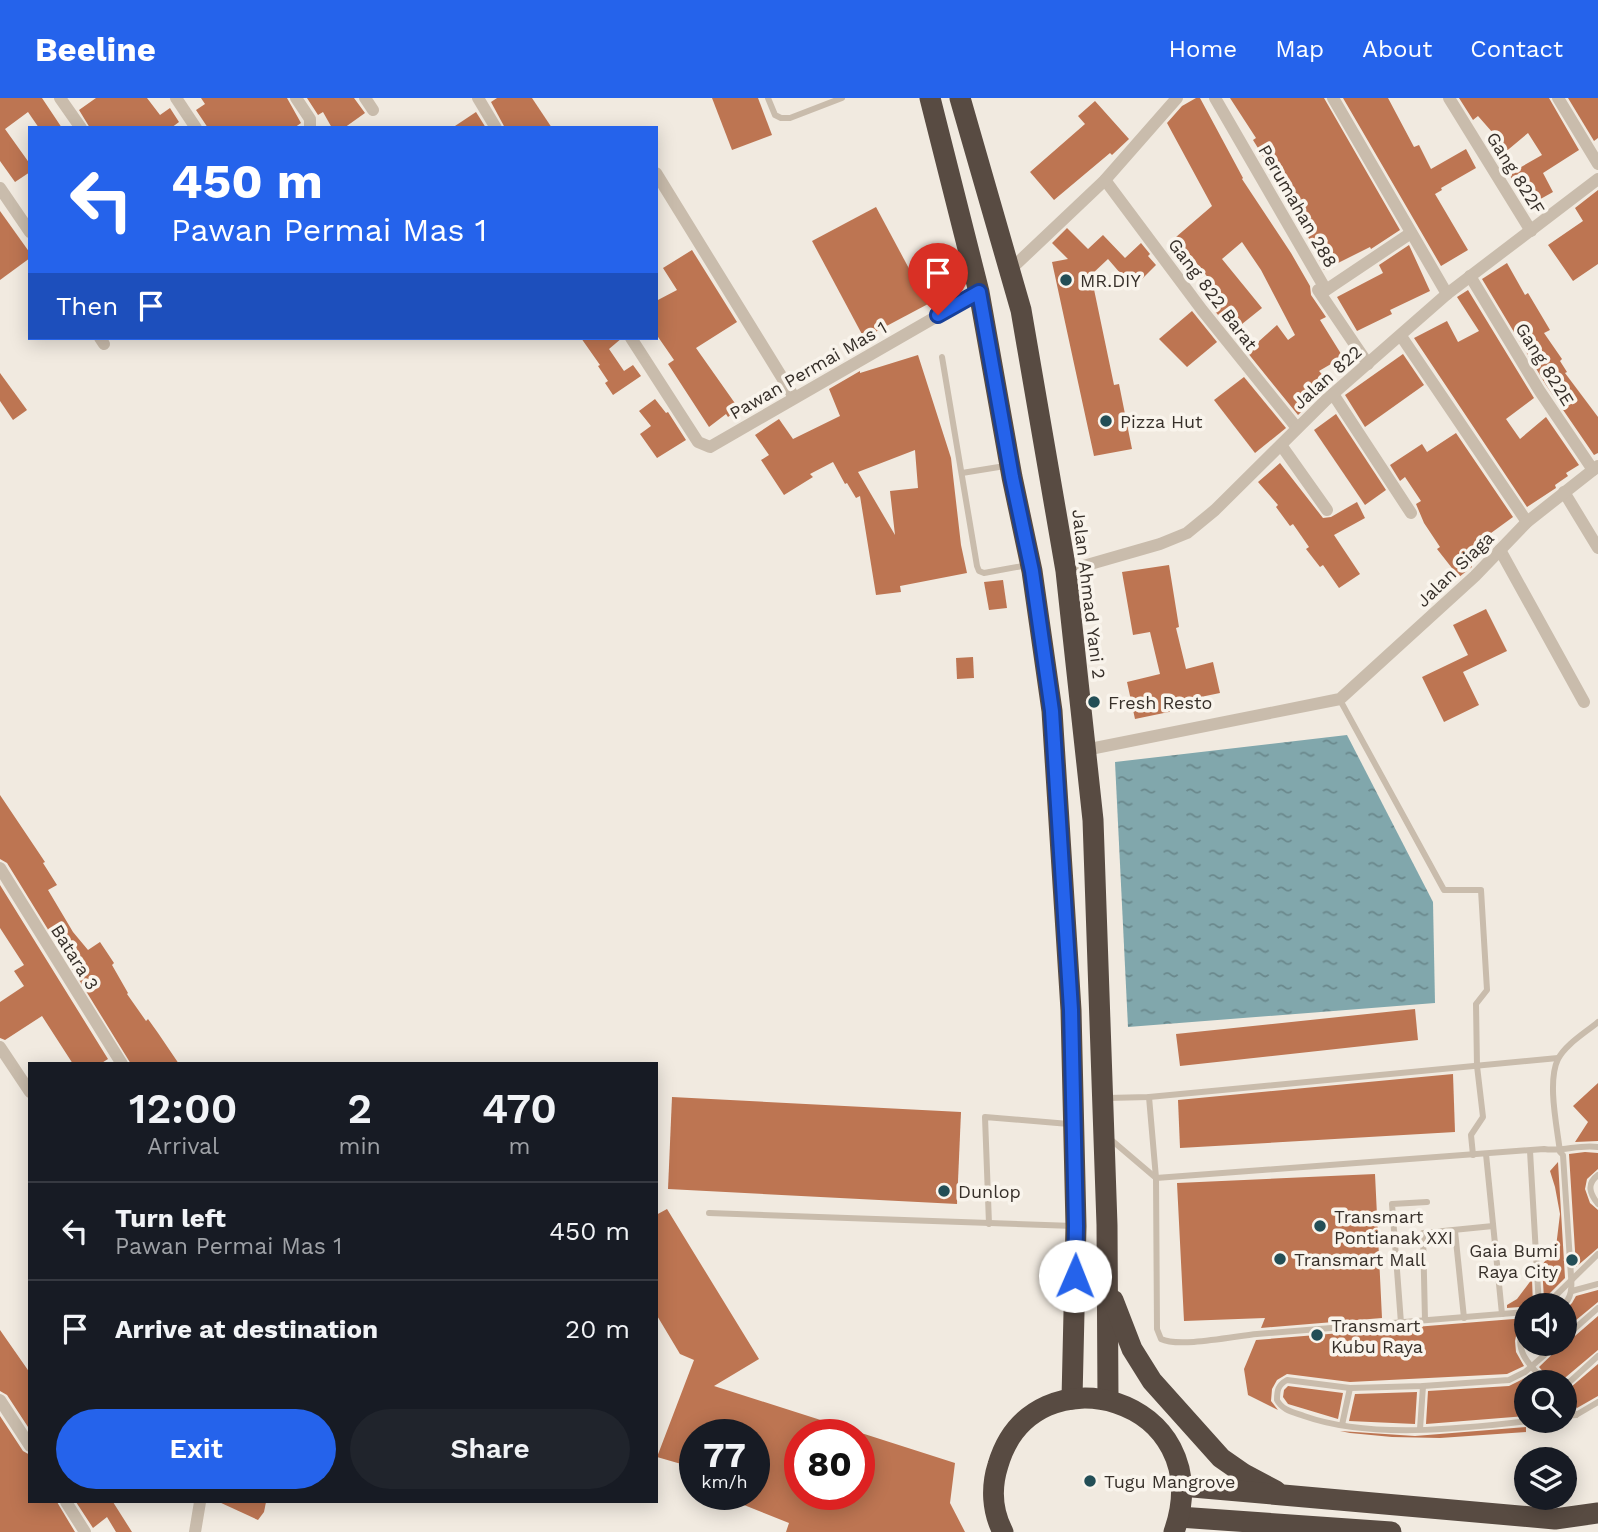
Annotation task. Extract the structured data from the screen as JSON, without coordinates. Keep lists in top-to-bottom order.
{
  "streets": {
    "highway": ["Jalan Ahmad Yani 2"],
    "street": [
      "Gang 822F",
      "Perumahan 288",
      "Gang 822 Barat",
      "Gang 822E",
      "Pawan Permai Mas 1",
      "Jalan 822",
      "Jalan Siaga",
      "Batara 3"
    ]
  },
  "crossings": [
    ["Gang 822F", "Jalan 822"],
    ["Gang 822 Barat", "Jalan 822"],
    ["Gang 822E", "Jalan 822"],
    ["Gang 822E", "Jalan Siaga"],
    ["Jalan 822", "Jalan Ahmad Yani 2"]
  ],
  "places": [
    "MR.DIY",
    "Pizza Hut",
    "Fresh Resto",
    "Dunlop",
    "Transmart Pontianak XXI",
    "Transmart Mall",
    "Gaia Bumi Raya City",
    "Transmart Kubu Raya",
    "Tugu Mangrove"
  ],
  "page": {
    "header": "Beeline",
    "nav": [
      "Home",
      "Map",
      "About",
      "Contact"
    ],
    "turn": ["450 m", "Pawan Permai Mas 1"],
    "then": "Then",
    "eta": [
      "12:00",
      "Arrival",
      "2",
      "min",
      "470",
      "m"
    ],
    "list": [
      {
        "name": "Turn left",
        "note": "Pawan Permai Mas 1",
        "value": "450 m"
      },
      {
        "name": "Arrive at destination",
        "value": "20 m"
      }
    ],
    "buttons": ["Exit", "Share"],
    "speed": "77 km/h",
    "limit": "80"
  }
}
